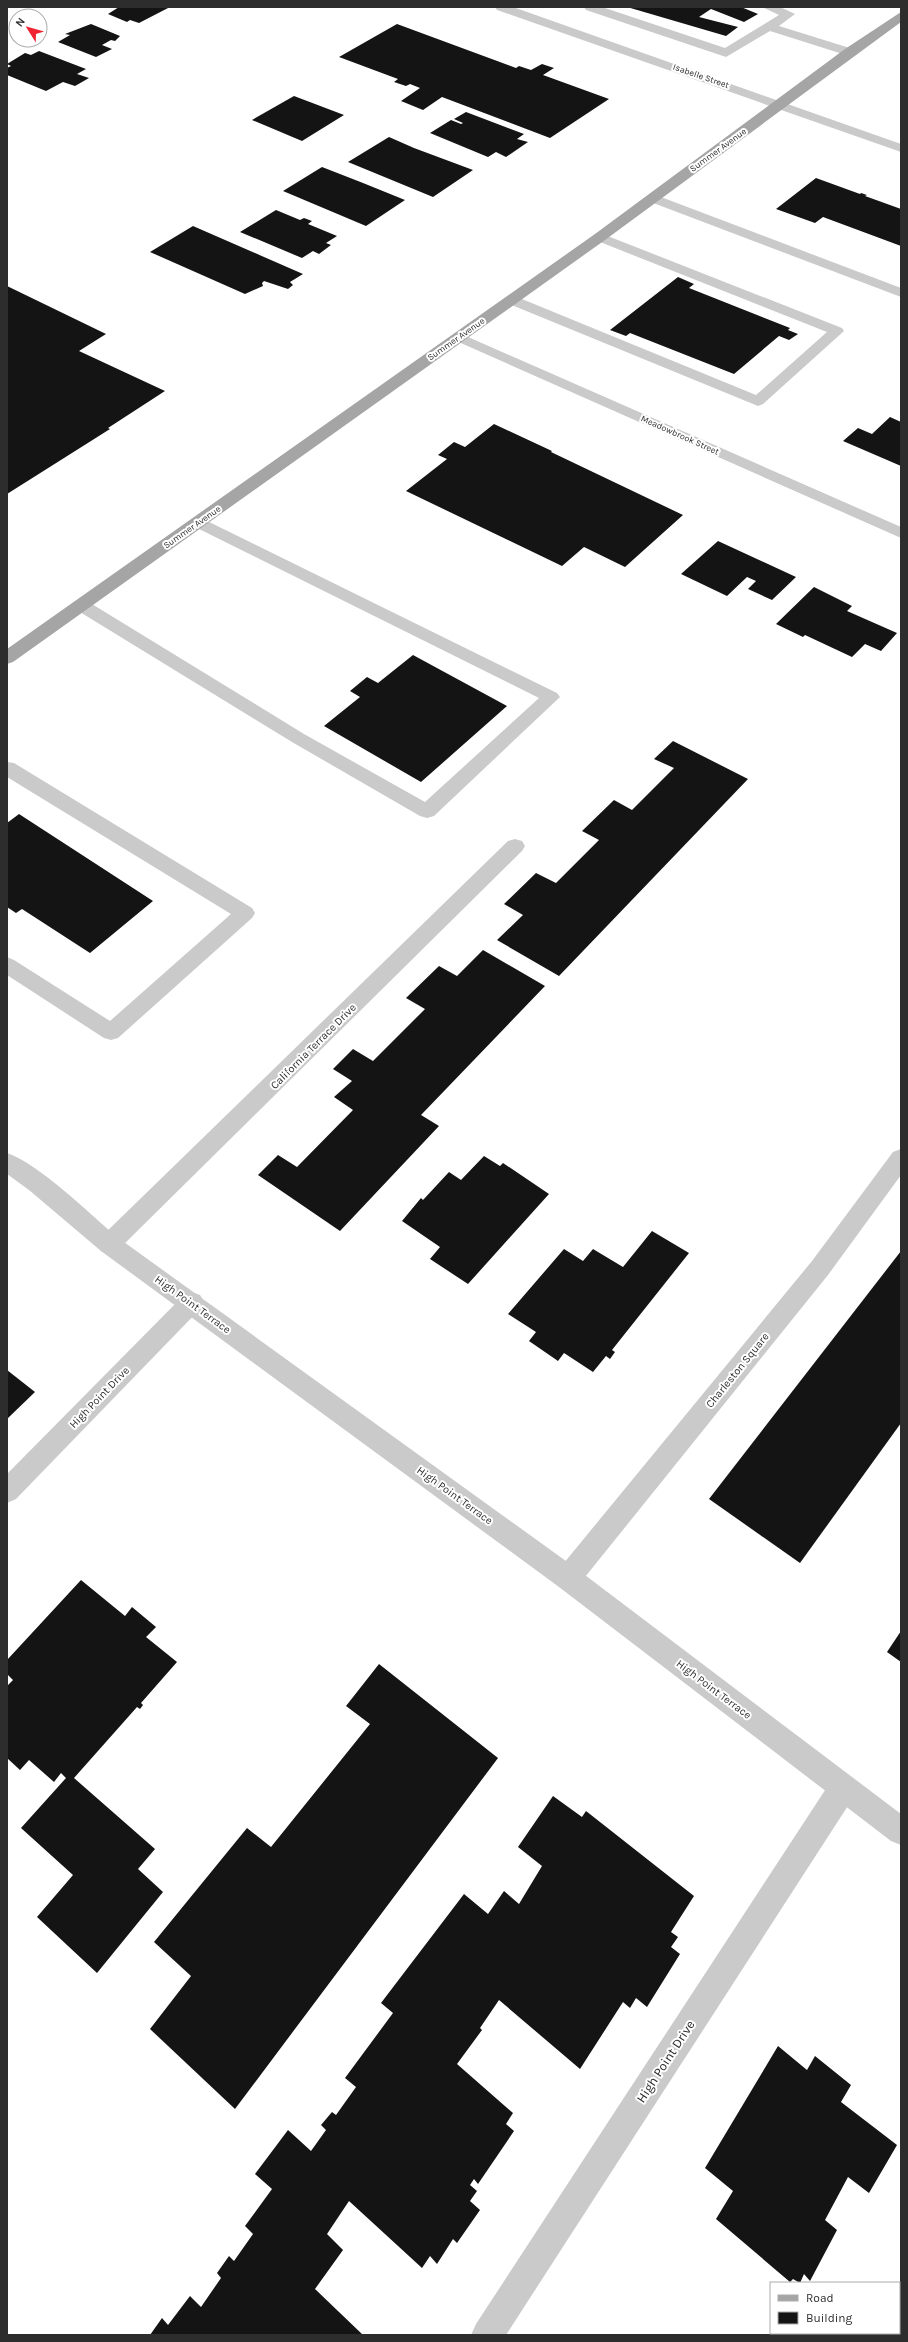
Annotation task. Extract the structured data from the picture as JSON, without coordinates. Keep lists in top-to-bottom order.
{
  "streets": {
    "main road": ["Summer Avenue"],
    "street": [
      "Isabelle Street",
      "Meadowbrook Street",
      "California Terrace Drive",
      "High Point Terrace",
      "Charleston Square",
      "High Point Drive"
    ]
  },
  "crossings": [
    ["Isabelle Street", "Summer Avenue"],
    ["Summer Avenue", "Meadowbrook Street"],
    ["California Terrace Drive", "High Point Terrace"],
    ["High Point Terrace", "Charleston Square"],
    ["High Point Terrace", "High Point Drive"]
  ],
  "legend": ["Road", "Building"],
  "north": "top left"
}
